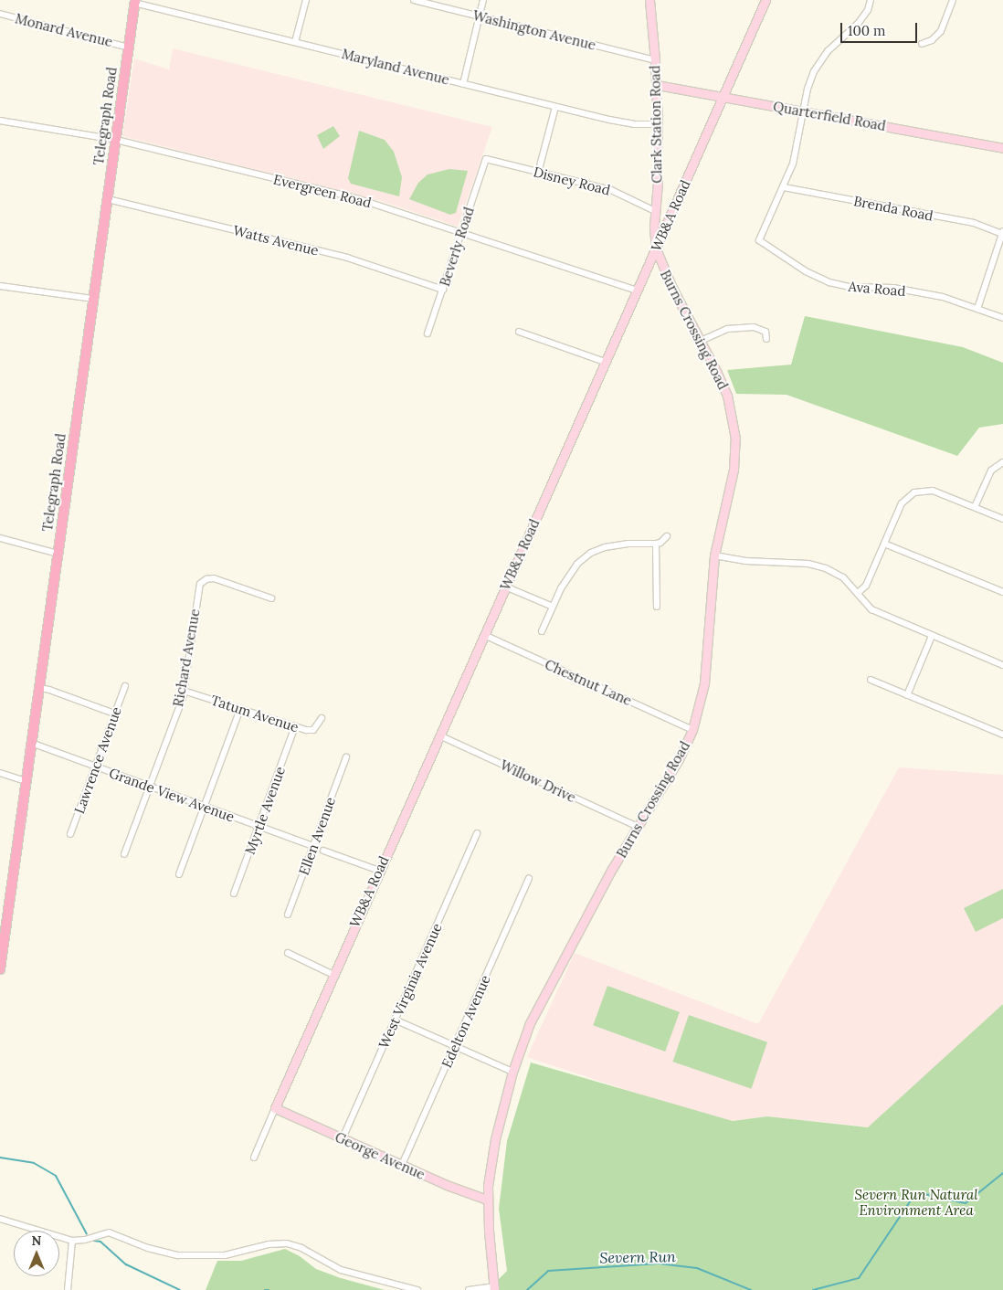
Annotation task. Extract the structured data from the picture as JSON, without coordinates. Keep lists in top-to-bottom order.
{
  "streets": {
    "main road": ["Telegraph Road"],
    "street": [
      "Monard Avenue",
      "Washington Avenue",
      "Maryland Avenue",
      "Quarterfield Road",
      "Clark Station Road",
      "Disney Road",
      "Evergreen Road",
      "Brenda Road",
      "WB&A Road",
      "Watts Avenue",
      "Beverly Road",
      "Ava Road",
      "Burns Crossing Road",
      "Richard Avenue",
      "Chestnut Lane",
      "Tatum Avenue",
      "Lawrence Avenue",
      "Willow Drive",
      "Grande View Avenue",
      "Myrtle Avenue",
      "Ellen Avenue",
      "West Virginia Avenue",
      "Edelton Avenue",
      "George Avenue"
    ]
  },
  "crossings": [
    ["Monard Avenue", "Telegraph Road"],
    ["Washington Avenue", "Clark Station Road"],
    ["Maryland Avenue", "Telegraph Road"],
    ["Maryland Avenue", "Clark Station Road"],
    ["Telegraph Road", "Evergreen Road"],
    ["Telegraph Road", "Watts Avenue"],
    ["Telegraph Road", "Grande View Avenue"],
    ["Quarterfield Road", "Clark Station Road"],
    ["Quarterfield Road", "WB&A Road"],
    ["Clark Station Road", "Disney Road"],
    ["Clark Station Road", "WB&A Road"],
    ["Clark Station Road", "Burns Crossing Road"],
    ["Disney Road", "Beverly Road"],
    ["Evergreen Road", "WB&A Road"],
    ["Evergreen Road", "Beverly Road"],
    ["Brenda Road", "Ava Road"],
    ["WB&A Road", "Burns Crossing Road"],
    ["WB&A Road", "Chestnut Lane"],
    ["WB&A Road", "Willow Drive"],
    ["WB&A Road", "George Avenue"],
    ["Watts Avenue", "Beverly Road"],
    ["Burns Crossing Road", "Chestnut Lane"],
    ["Burns Crossing Road", "Willow Drive"],
    ["Burns Crossing Road", "George Avenue"],
    ["Richard Avenue", "Tatum Avenue"],
    ["Richard Avenue", "Grande View Avenue"],
    ["Tatum Avenue", "Myrtle Avenue"],
    ["Lawrence Avenue", "Grande View Avenue"],
    ["Grande View Avenue", "Myrtle Avenue"],
    ["Grande View Avenue", "Ellen Avenue"],
    ["West Virginia Avenue", "George Avenue"],
    ["Edelton Avenue", "George Avenue"]
  ],
  "water": ["Severn Run"],
  "parks": ["Severn Run Natural Environment Area"],
  "scale_bar": "100 m",
  "north": "top"
}
